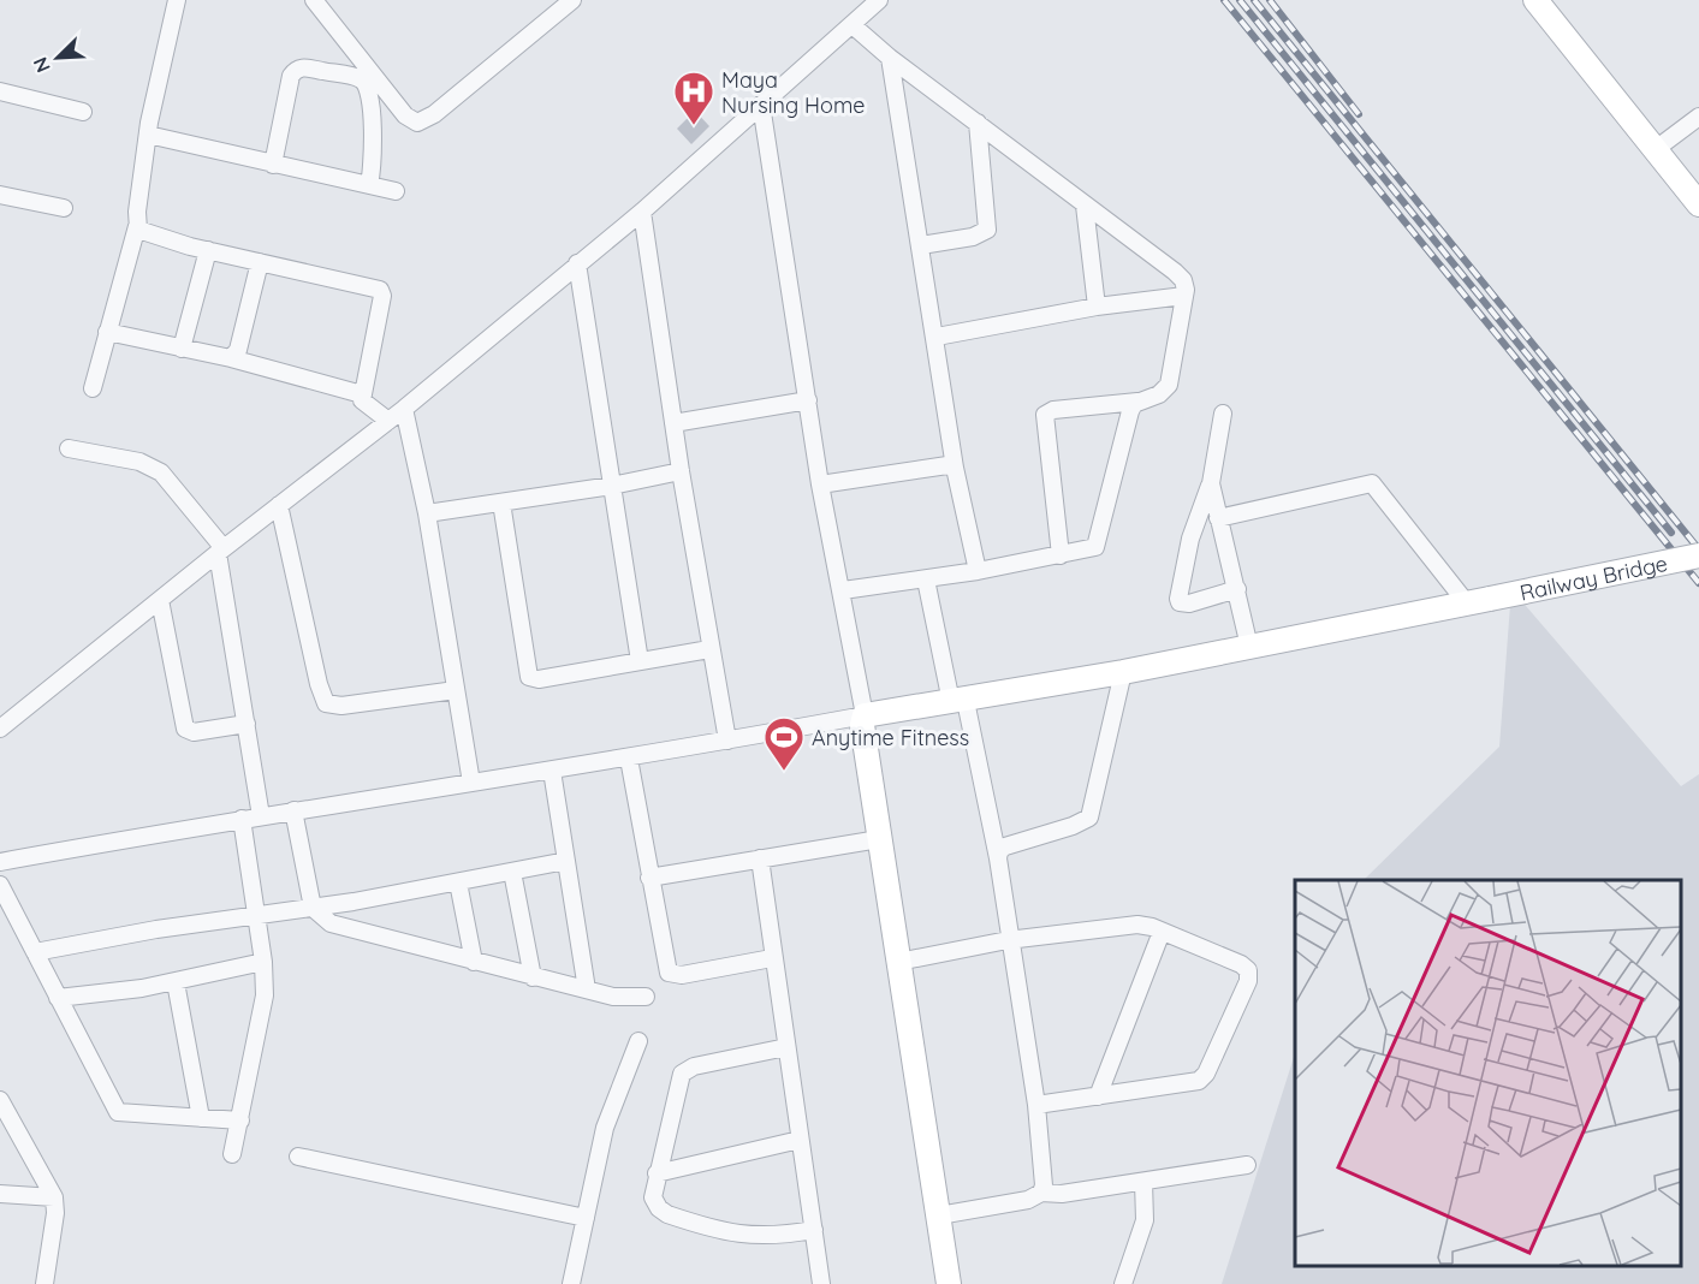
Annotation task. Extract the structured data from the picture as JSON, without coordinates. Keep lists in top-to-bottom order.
{
  "streets": {
    "street": ["Railway Bridge"]
  },
  "places": {
    "hospital": ["Maya Nursing Home"],
    "sports": ["Anytime Fitness"]
  },
  "north": "bottom left"
}
